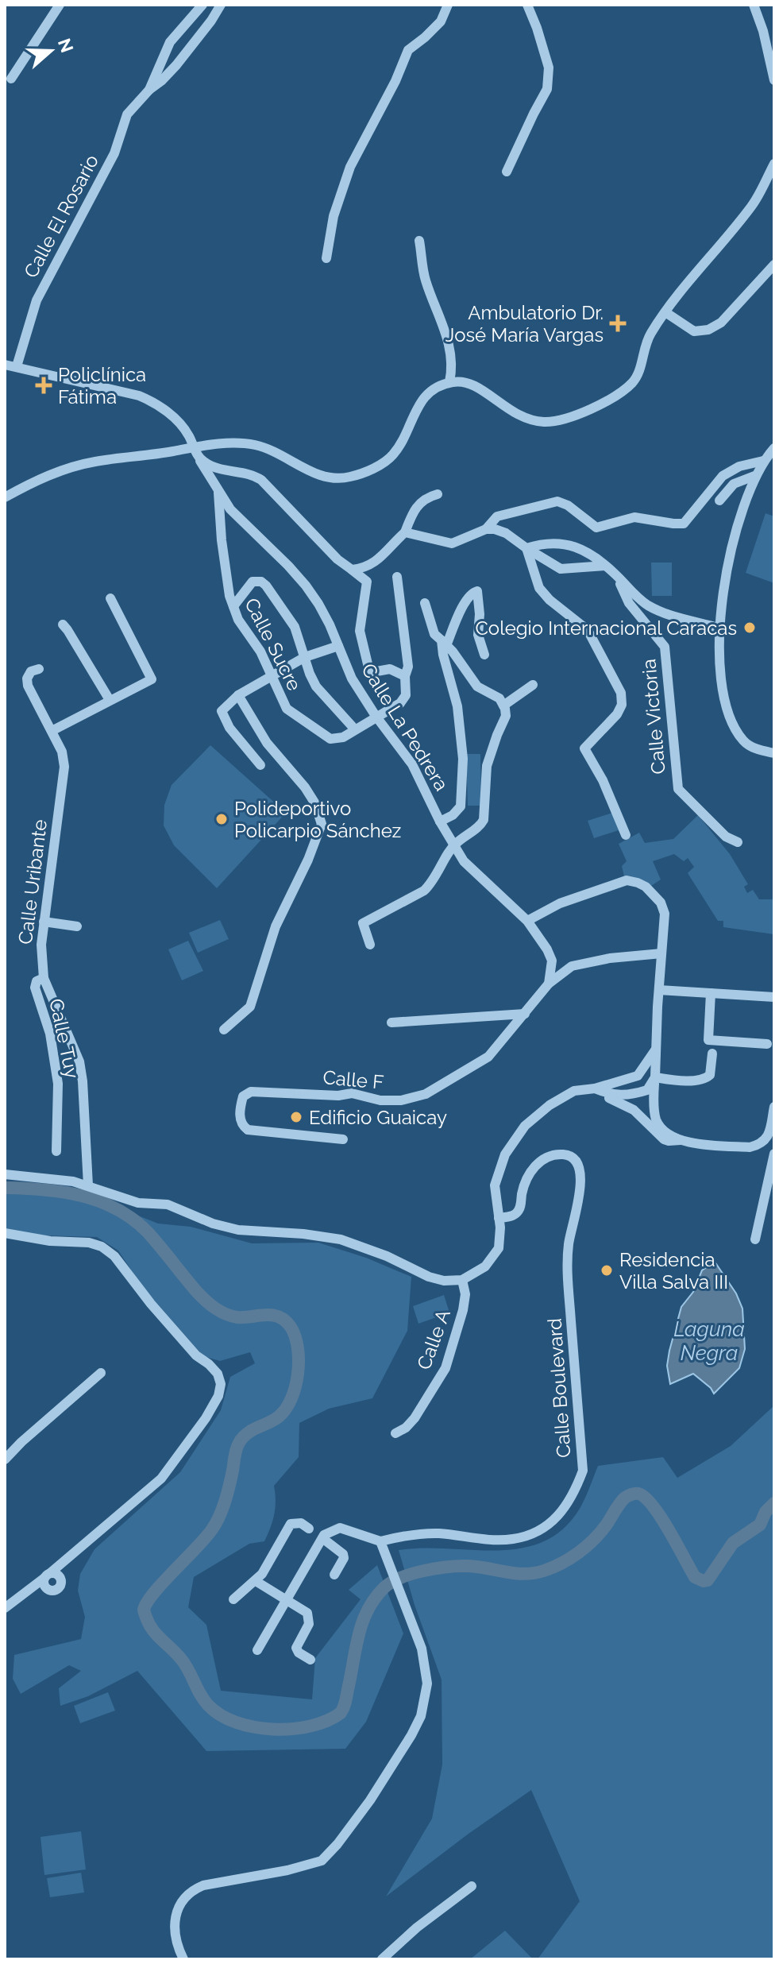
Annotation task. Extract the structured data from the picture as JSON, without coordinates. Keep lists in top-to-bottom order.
{
  "streets": {
    "street": [
      "Calle El Rosario",
      "Calle Sucre",
      "Calle Victoria",
      "Calle La Pedrera",
      "Calle Uribante",
      "Calle Tuy",
      "Calle F",
      "Calle A",
      "Calle Boulevard"
    ]
  },
  "crossings": [
    ["Calle El Rosario", "Calle La Pedrera"],
    ["Calle Sucre", "Calle La Pedrera"],
    ["Calle La Pedrera", "Calle F"],
    ["Calle Uribante", "Calle Tuy"]
  ],
  "water": ["Laguna Negra"],
  "places": {
    "health": ["Ambulatorio Dr. José María Vargas", "Policlínica Fátima"],
    "other": [
      "Colegio Internacional Caracas",
      "Polideportivo Policarpio Sánchez",
      "Edificio Guaicay",
      "Residencia Villa Salva III"
    ]
  },
  "north": "right"
}
